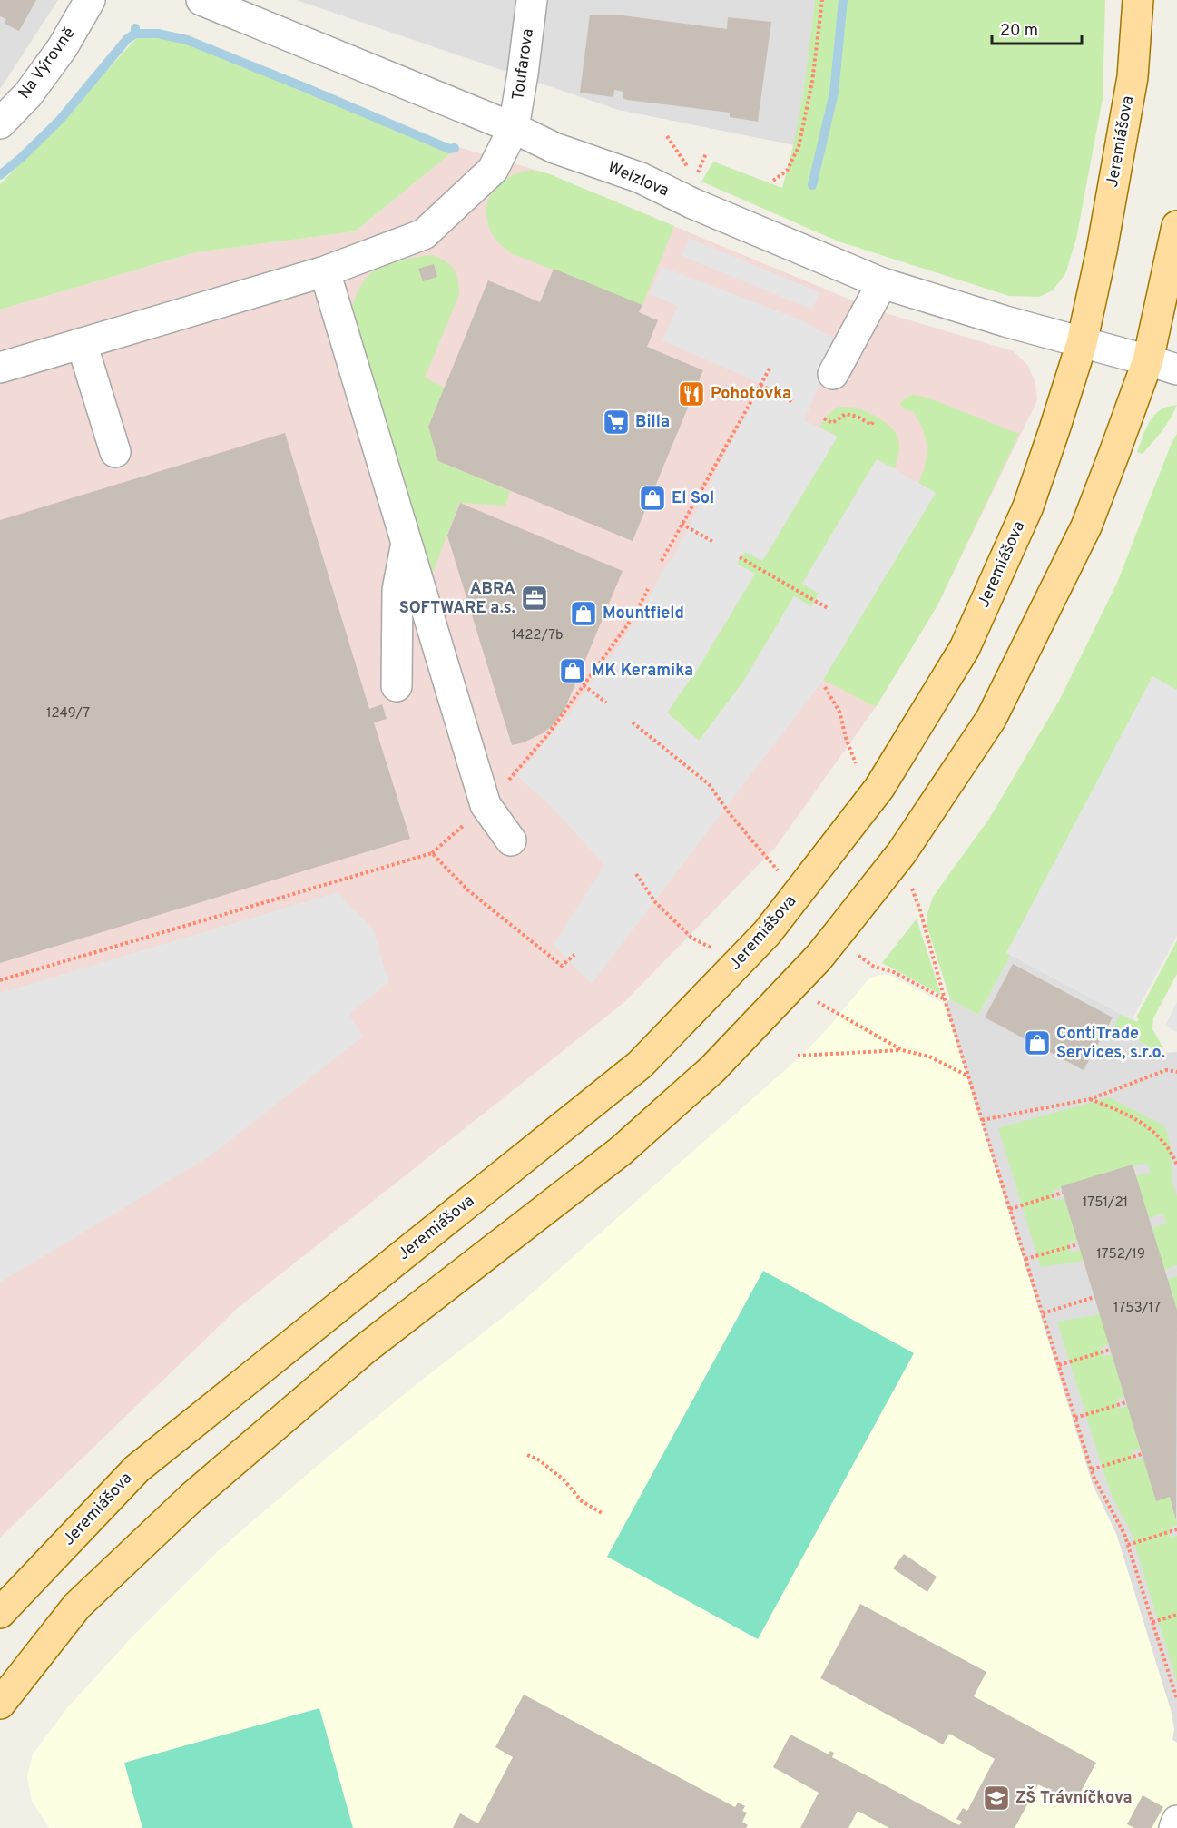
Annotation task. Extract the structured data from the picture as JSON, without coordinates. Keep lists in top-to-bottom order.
{
  "streets": {
    "main road": ["Jeremiášova"],
    "street": ["Na Výrovně", "Toufarova", "Welzlova"]
  },
  "crossings": [
    ["Toufarova", "Welzlova"],
    ["Jeremiášova", "Welzlova"]
  ],
  "places": {
    "restaurant": ["Pohotovka"],
    "supermarket": ["Billa"],
    "shop": [
      "El Sol",
      "Mountfield",
      "MK Keramika",
      "ContiTrade Services, s.r.o."
    ],
    "office": ["ABRA SOFTWARE a.s."],
    "school or university": ["ZŠ Trávníčkova"]
  },
  "house_numbers": [
    "1422/7b",
    "1249/7",
    "1751/21",
    "1752/19",
    "1753/17"
  ],
  "scale_bar": "20 m"
}
